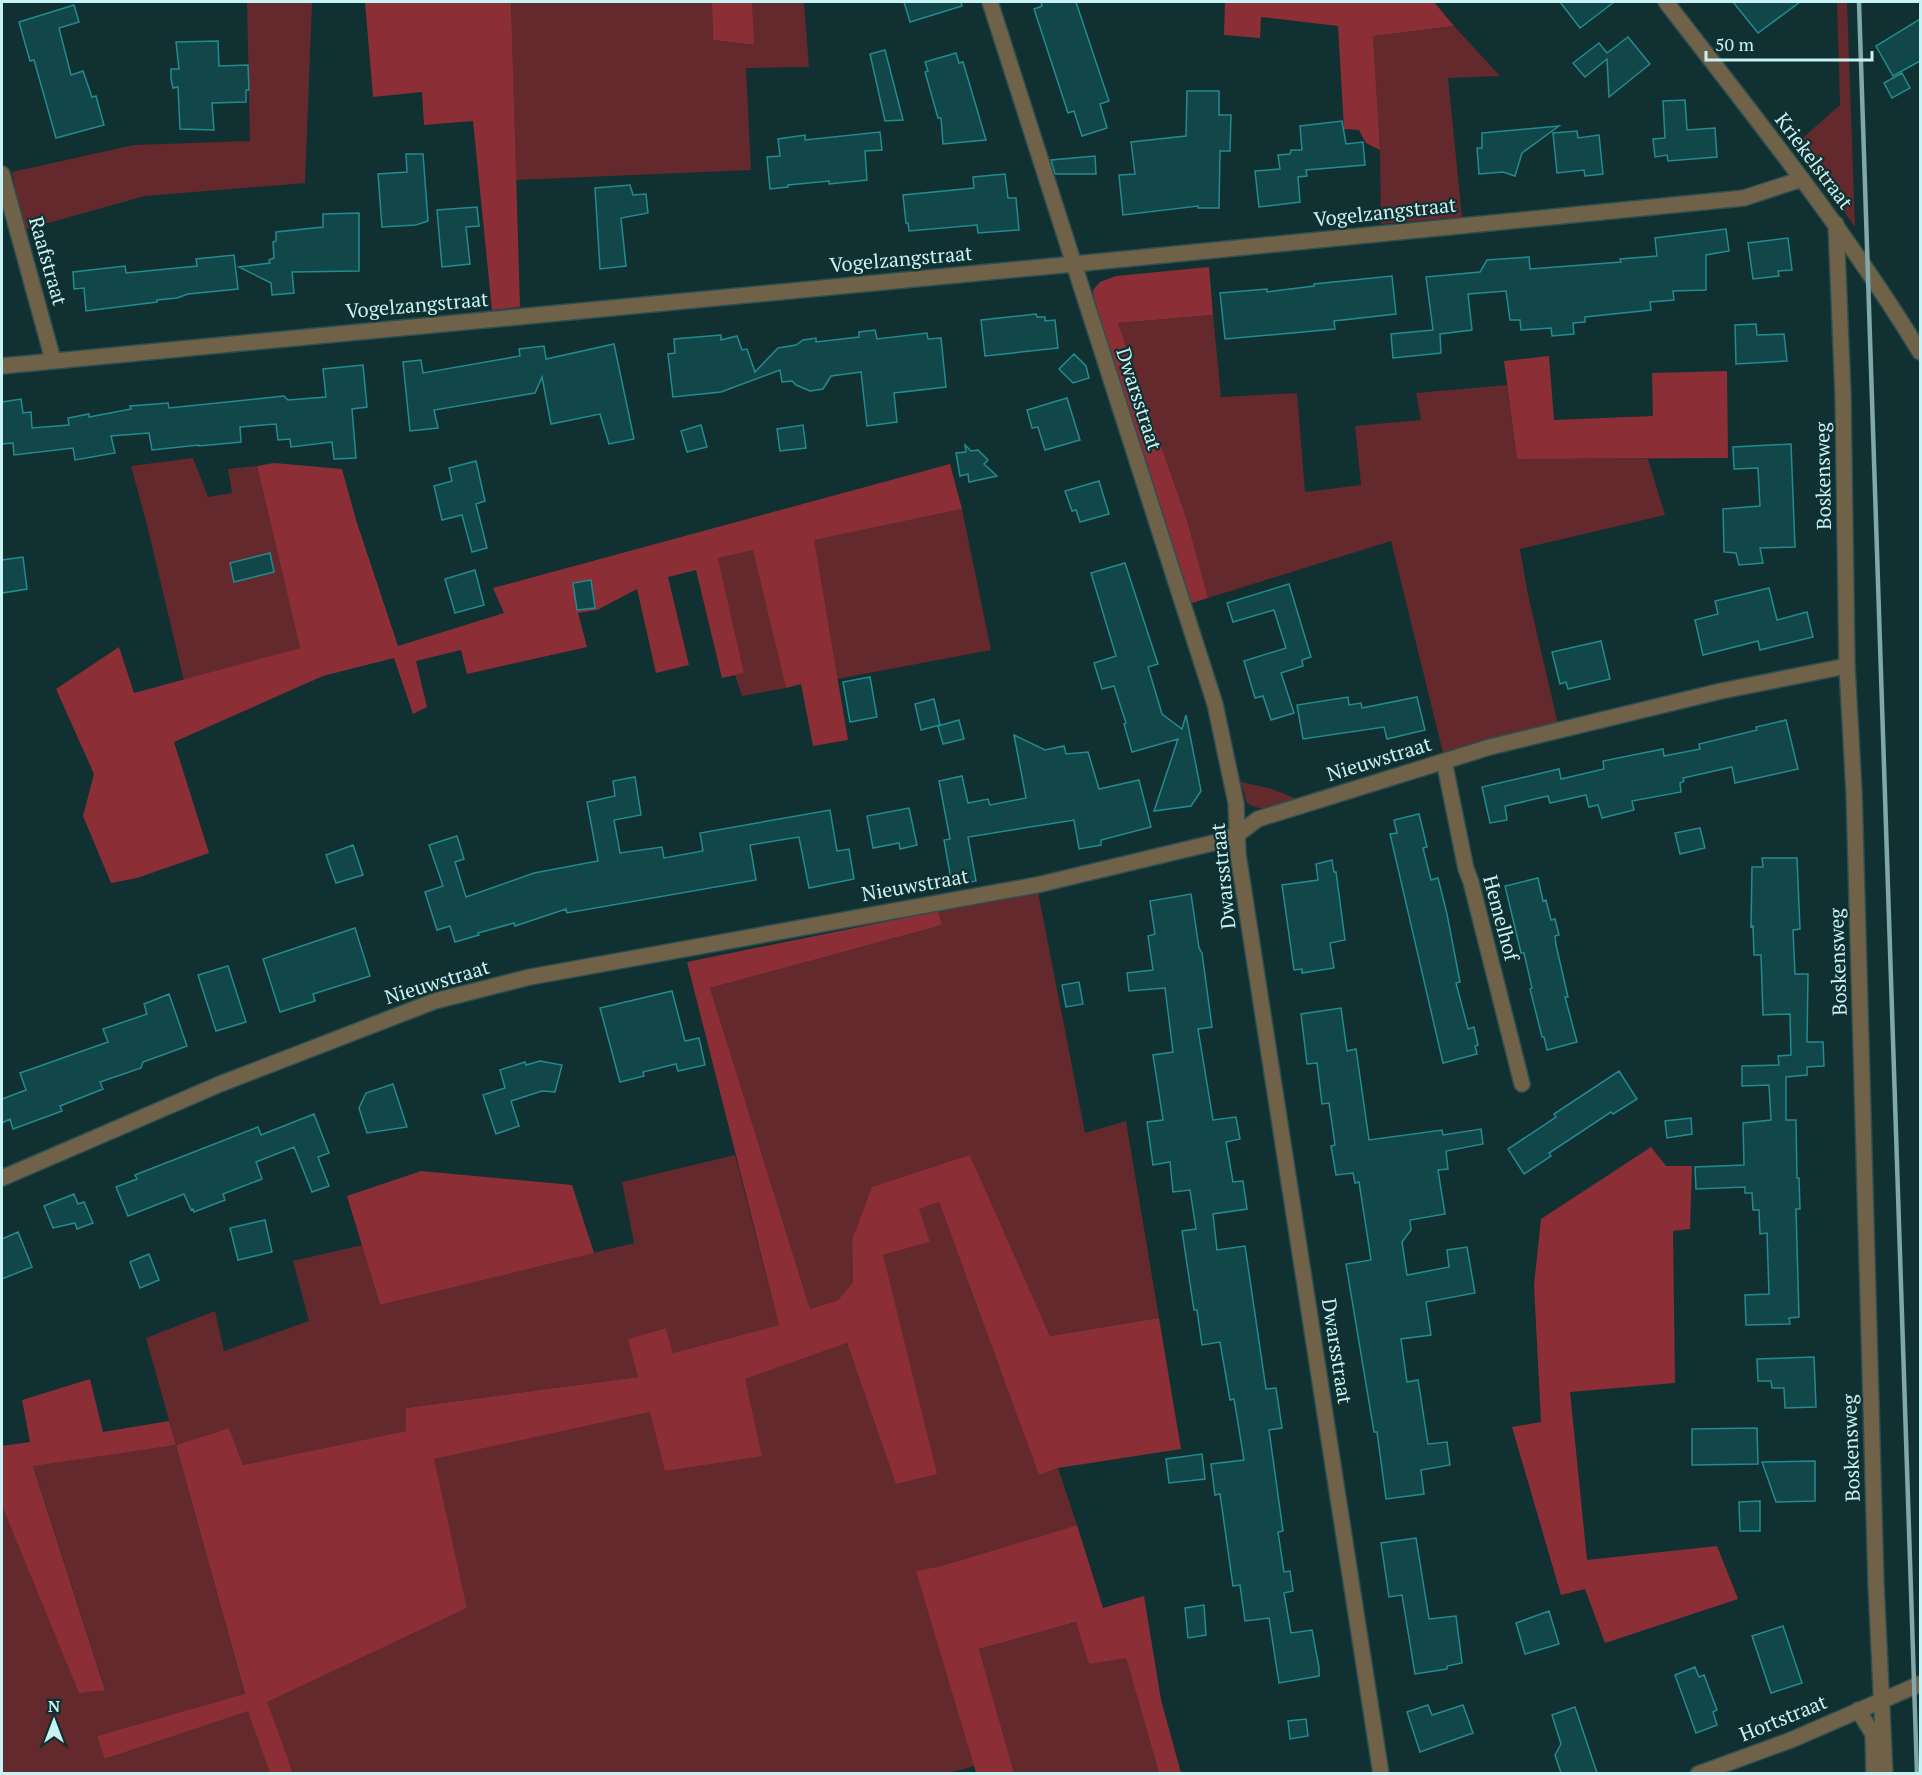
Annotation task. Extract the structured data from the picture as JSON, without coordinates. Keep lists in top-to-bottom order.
{
  "streets": {
    "street": [
      "Kriekelstraat",
      "Vogelzangstraat",
      "Raafstraat",
      "Dwarsstraat",
      "Boskensweg",
      "Nieuwstraat",
      "Hemelhof",
      "Hortstraat"
    ]
  },
  "crossings": [
    ["Kriekelstraat", "Vogelzangstraat"],
    ["Kriekelstraat", "Boskensweg"],
    ["Vogelzangstraat", "Raafstraat"],
    ["Vogelzangstraat", "Dwarsstraat"],
    ["Dwarsstraat", "Nieuwstraat"],
    ["Boskensweg", "Nieuwstraat"],
    ["Boskensweg", "Hortstraat"],
    ["Nieuwstraat", "Hemelhof"]
  ],
  "scale_bar": "50 m",
  "north": "top"
}
